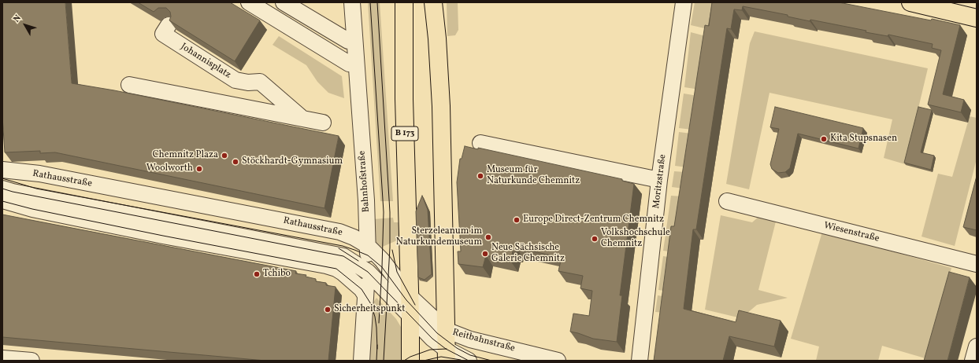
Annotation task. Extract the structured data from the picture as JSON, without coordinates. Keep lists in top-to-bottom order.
{
  "streets": {
    "main road": ["B 173"],
    "street": [
      "Johannisplatz",
      "Rathausstraße",
      "Bahnhofstraße",
      "Moritzstraße",
      "Wiesenstraße",
      "Reitbahnstraße"
    ]
  },
  "crossings": [
    ["Rathausstraße", "Bahnhofstraße"]
  ],
  "places": [
    "Kita Stupsnasen",
    "Chemnitz Plaza",
    "Stöckhardt-Gymnasium",
    "Woolworth",
    "Museum für Naturkunde Chemnitz",
    "Europe Direct-Zentrum Chemnitz",
    "Sterzeleanum im Naturkundemuseum",
    "Volkshochschule Chemnitz",
    "Neue Sächsische Galerie Chemnitz",
    "Tchibo",
    "Sicherheitspunkt"
  ],
  "north": "top left"
}
